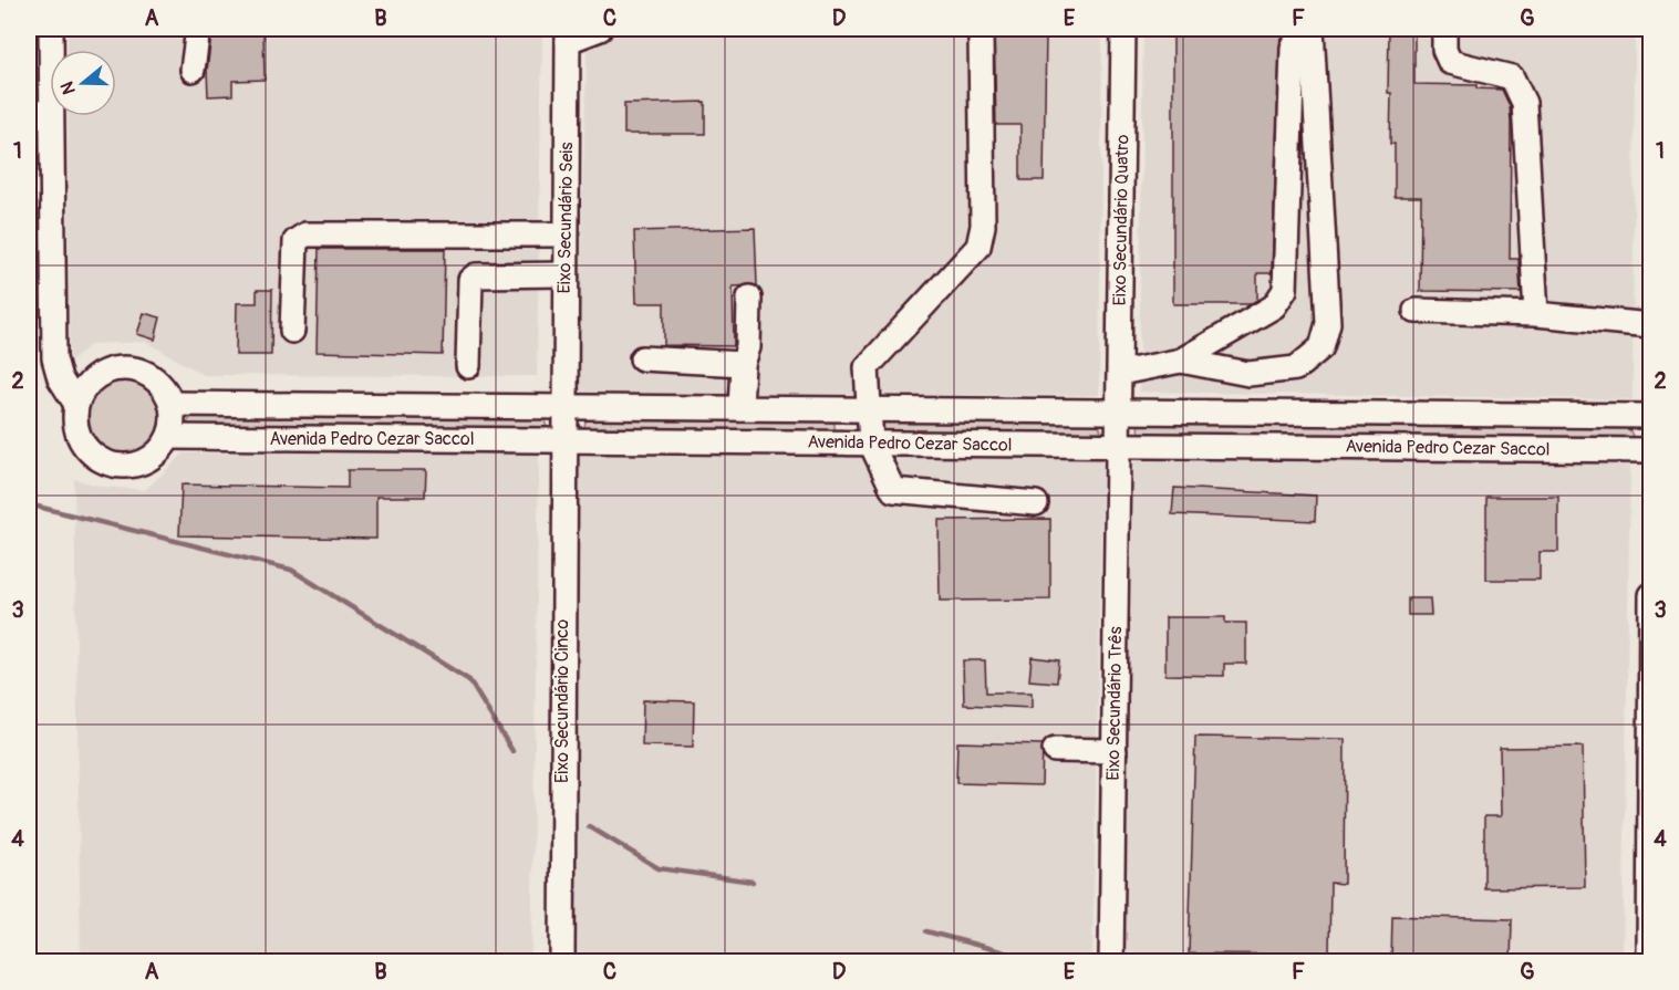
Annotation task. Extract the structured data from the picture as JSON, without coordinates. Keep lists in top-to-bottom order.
{
  "streets": {
    "street": [
      "Eixo Secundário Seis",
      "Eixo Secundário Quatro",
      "Avenida Pedro Cezar Saccol",
      "Eixo Secundário Cinco",
      "Eixo Secundário Três"
    ]
  },
  "crossings": [
    ["Eixo Secundário Seis", "Avenida Pedro Cezar Saccol"],
    ["Eixo Secundário Seis", "Eixo Secundário Cinco"],
    ["Eixo Secundário Quatro", "Avenida Pedro Cezar Saccol"],
    ["Eixo Secundário Quatro", "Eixo Secundário Três"],
    ["Avenida Pedro Cezar Saccol", "Eixo Secundário Cinco"],
    ["Avenida Pedro Cezar Saccol", "Eixo Secundário Três"]
  ],
  "north": "left",
  "grid": {
    "columns": [
      "A",
      "B",
      "C",
      "D",
      "E",
      "F",
      "G"
    ],
    "rows": [
      "1",
      "2",
      "3",
      "4"
    ]
  }
}
